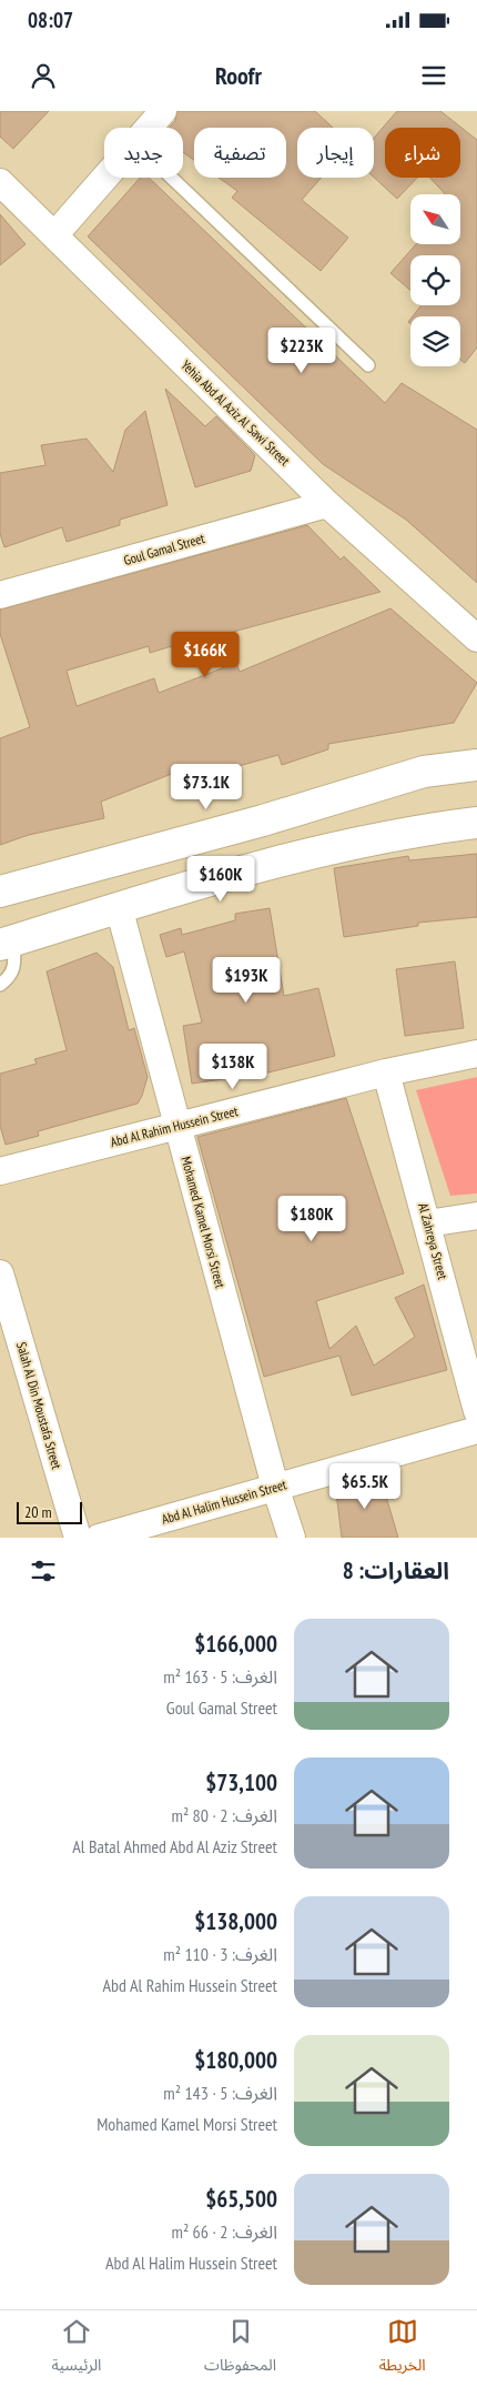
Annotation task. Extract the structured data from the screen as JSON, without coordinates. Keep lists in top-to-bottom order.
{
  "streets": {
    "street": [
      "Yehia Abd Al Aziz Al Sawi Street",
      "Goul Gamal Street",
      "Abd Al Rahim Hussein Street",
      "Mohamed Kamel Morsi Street",
      "Al Zahreya Street",
      "Salah Al Din Moustafa Street",
      "Abd Al Halim Hussein Street"
    ]
  },
  "crossings": [
    ["Yehia Abd Al Aziz Al Sawi Street", "Goul Gamal Street"],
    ["Abd Al Rahim Hussein Street", "Mohamed Kamel Morsi Street"],
    ["Abd Al Rahim Hussein Street", "Al Zahreya Street"],
    ["Mohamed Kamel Morsi Street", "Abd Al Halim Hussein Street"]
  ],
  "scale_bar": "20 m",
  "north": "top left",
  "page": {
    "status": "08:07",
    "header": "Roofr",
    "chip": [
      "شراء",
      "إيجار",
      "تصفية",
      "جديد"
    ],
    "price": [
      "$223K",
      "$166K",
      "$73.1K",
      "$160K",
      "$193K",
      "$138K",
      "$180K",
      "$65.5K"
    ],
    "scale": "20 m",
    "heading": "العقارات: 8",
    "list": [
      {
        "name": "$166,000",
        "note": "الغرف: 5 · 163 m² · Goul Gamal Street"
      },
      {
        "name": "$73,100",
        "note": "الغرف: 2 · 80 m² · Al Batal Ahmed Abd Al Aziz Street"
      },
      {
        "name": "$138,000",
        "note": "الغرف: 3 · 110 m² · Abd Al Rahim Hussein Street"
      },
      {
        "name": "$180,000",
        "note": "الغرف: 5 · 143 m² · Mohamed Kamel Morsi Street"
      },
      {
        "name": "$65,500",
        "note": "الغرف: 2 · 66 m² · Abd Al Halim Hussein Street"
      }
    ],
    "tabs": ["الخريطة", "المحفوظات", "الرئيسية"]
  }
}
